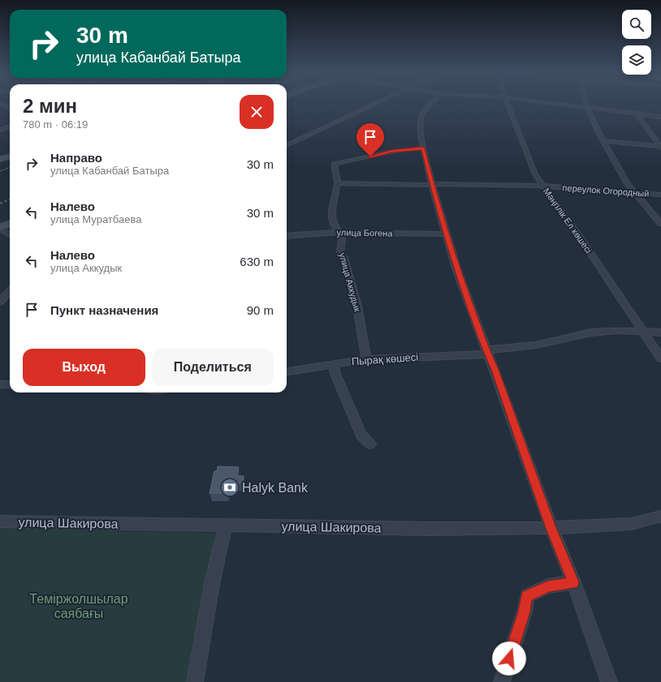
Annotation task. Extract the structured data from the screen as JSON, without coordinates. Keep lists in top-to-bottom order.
{
  "streets": {
    "street": [
      "переулок Огородный",
      "Мәңгілік Ел көшесі",
      "улица Богена",
      "улица Аккудык",
      "Пырақ көшесі",
      "улица Шакирова"
    ]
  },
  "crossings": [
    ["переулок Огородный", "Мәңгілік Ел көшесі"],
    ["Мәңгілік Ел көшесі", "Пырақ көшесі"],
    ["улица Богена", "улица Аккудык"],
    ["улица Аккудык", "Пырақ көшесі"]
  ],
  "parks": ["Теміржолшылар саябағы"],
  "places": {
    "bank": ["Halyk Bank"]
  },
  "page": {
    "turn": ["30 m", "улица Кабанбай Батыра"],
    "heading": ["2 мин", "780 m · 06:19"],
    "list": [
      {
        "name": "Направо",
        "note": "улица Кабанбай Батыра",
        "value": "30 m"
      },
      {
        "name": "Налево",
        "note": "улица Муратбаева",
        "value": "30 m"
      },
      {
        "name": "Налево",
        "note": "улица Аккудык",
        "value": "630 m"
      },
      {
        "name": "Пункт назначения",
        "value": "90 m"
      }
    ],
    "buttons": ["Выход", "Поделиться"]
  }
}
